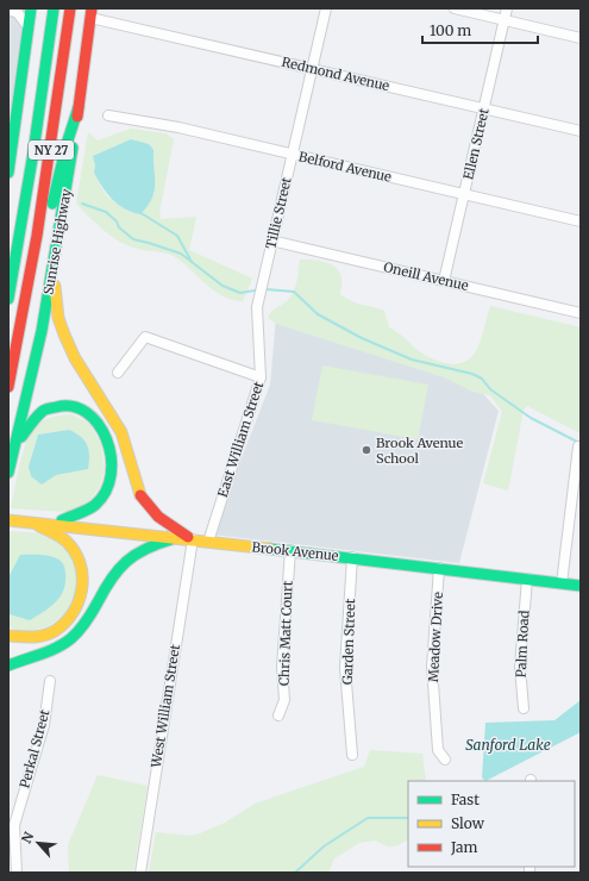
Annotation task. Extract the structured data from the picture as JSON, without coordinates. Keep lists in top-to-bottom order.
{
  "streets": {
    "main road": ["NY 27", "Sunrise Highway", "Brook Avenue"],
    "street": [
      "Redmond Avenue",
      "Ellen Street",
      "Belford Avenue",
      "Tillie Street",
      "Oneill Avenue",
      "East William Street",
      "Chris Matt Court",
      "Meadow Drive",
      "Garden Street",
      "Palm Road",
      "West William Street",
      "Perkal Street"
    ]
  },
  "crossings": [
    ["Redmond Avenue", "Ellen Street"],
    ["Redmond Avenue", "Tillie Street"],
    ["Redmond Avenue", "Sunrise Highway"],
    ["Ellen Street", "Belford Avenue"],
    ["Ellen Street", "Oneill Avenue"],
    ["Belford Avenue", "Tillie Street"],
    ["Tillie Street", "Oneill Avenue"],
    ["Tillie Street", "East William Street"],
    ["East William Street", "Brook Avenue"],
    ["Brook Avenue", "Chris Matt Court"],
    ["Brook Avenue", "Meadow Drive"],
    ["Brook Avenue", "Garden Street"],
    ["Brook Avenue", "Palm Road"],
    ["Brook Avenue", "West William Street"]
  ],
  "water": ["Sanford Lake"],
  "places": ["Brook Avenue School"],
  "legend": ["Fast", "Slow", "Jam"],
  "scale_bar": "100 m",
  "north": "top left"
}
